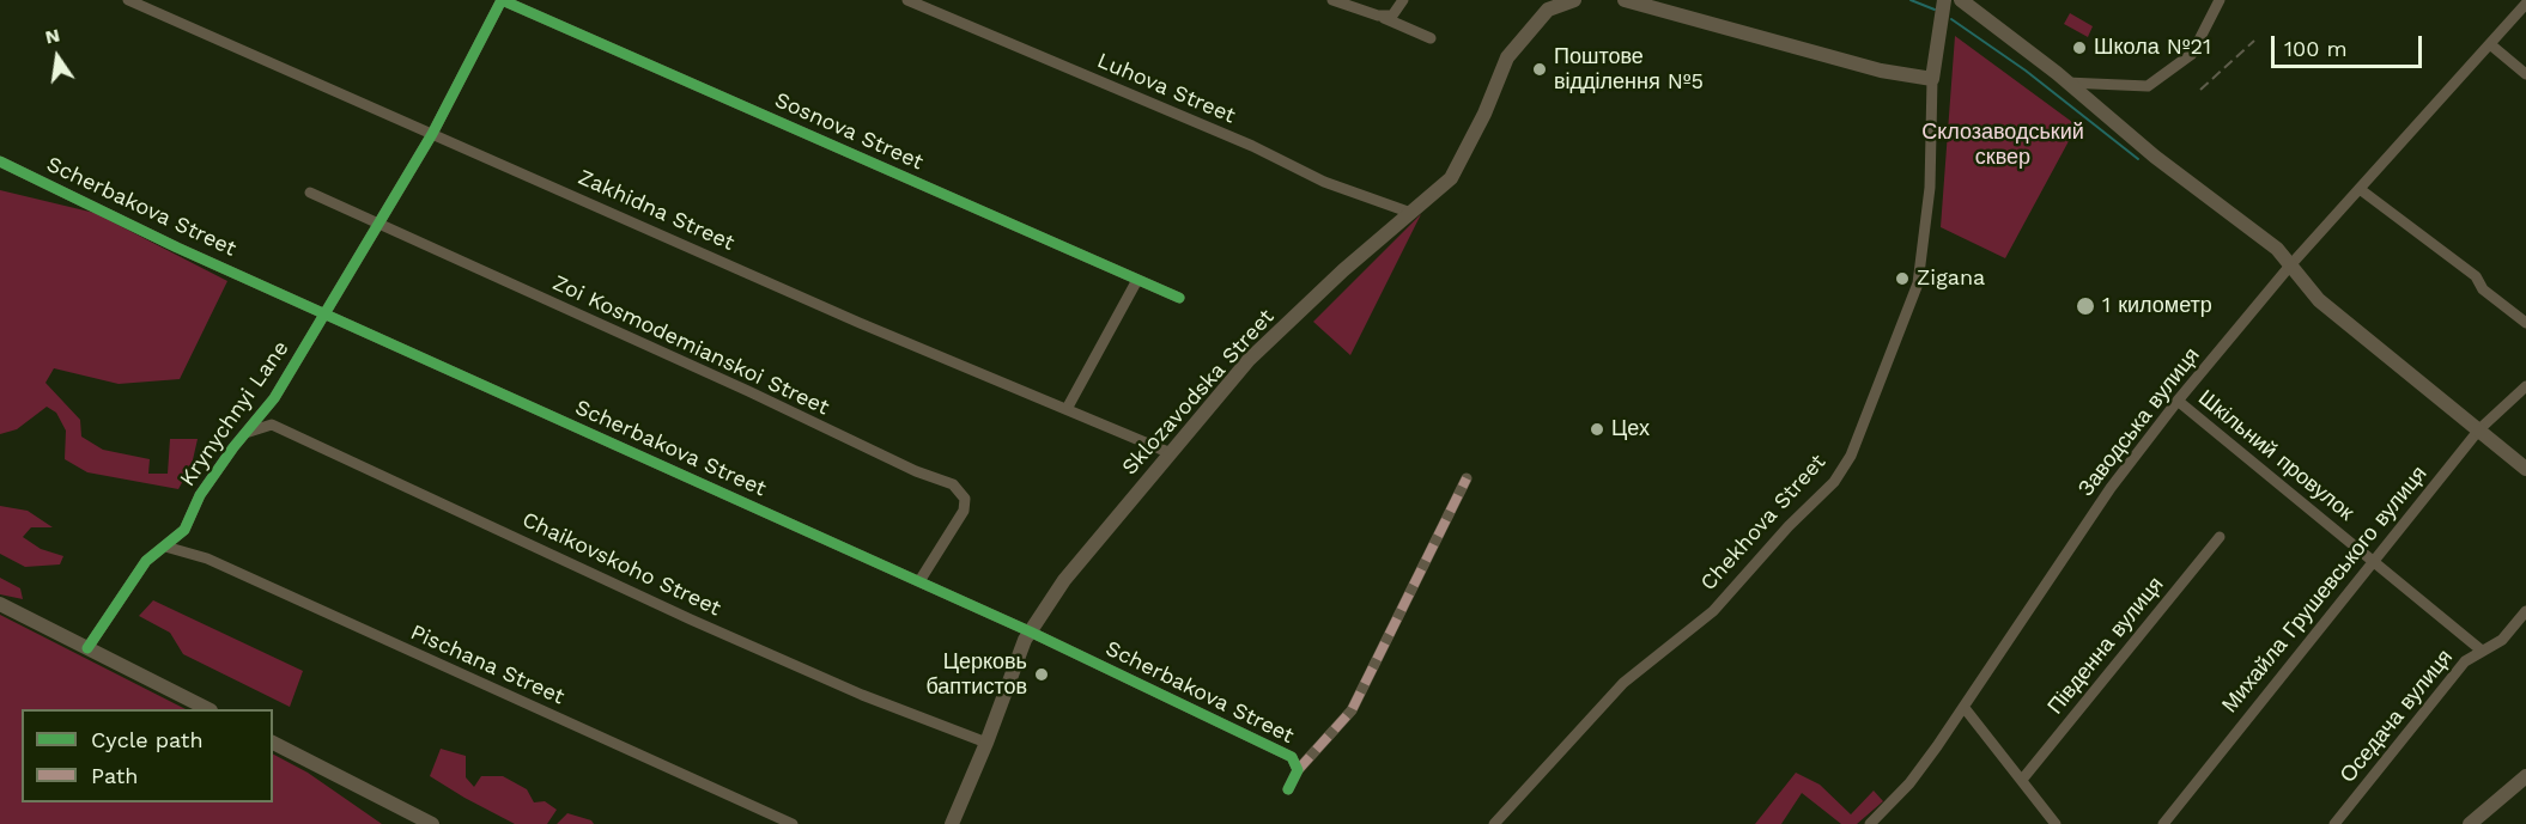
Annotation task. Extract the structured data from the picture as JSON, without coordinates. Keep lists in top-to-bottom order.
{
  "streets": {
    "street": [
      "Luhova Street",
      "Sosnova Street",
      "Scherbakova Street",
      "Zakhidna Street",
      "Zoi Kosmodemianskoi Street",
      "Sklozavodska Street",
      "Krynychnyi Lane",
      "Заводська вулиця",
      "Шкільний провулок",
      "Chekhova Street",
      "Chaikovskoho Street",
      "Михайла Грушевського вулиця",
      "Південна вулиця",
      "Pischana Street",
      "Оседача вулиця"
    ]
  },
  "crossings": [
    ["Luhova Street", "Sklozavodska Street"],
    ["Sosnova Street", "Krynychnyi Lane"],
    ["Scherbakova Street", "Zoi Kosmodemianskoi Street"],
    ["Scherbakova Street", "Sklozavodska Street"],
    ["Scherbakova Street", "Krynychnyi Lane"],
    ["Zakhidna Street", "Sklozavodska Street"],
    ["Zakhidna Street", "Krynychnyi Lane"],
    ["Zoi Kosmodemianskoi Street", "Krynychnyi Lane"],
    ["Sklozavodska Street", "Chaikovskoho Street"],
    ["Krynychnyi Lane", "Pischana Street"],
    ["Заводська вулиця", "Шкільний провулок"],
    ["Шкільний провулок", "Михайла Грушевського вулиця"],
    ["Шкільний провулок", "Оседача вулиця"]
  ],
  "parks": ["Склозаводський сквер"],
  "places": [
    "Школа №21",
    "Поштове відділення №5",
    "Zigana",
    "1 километр",
    "Цех",
    "Церковь баптистов"
  ],
  "legend": ["Cycle path", "Path"],
  "scale_bar": "100 m",
  "north": "top"
}
